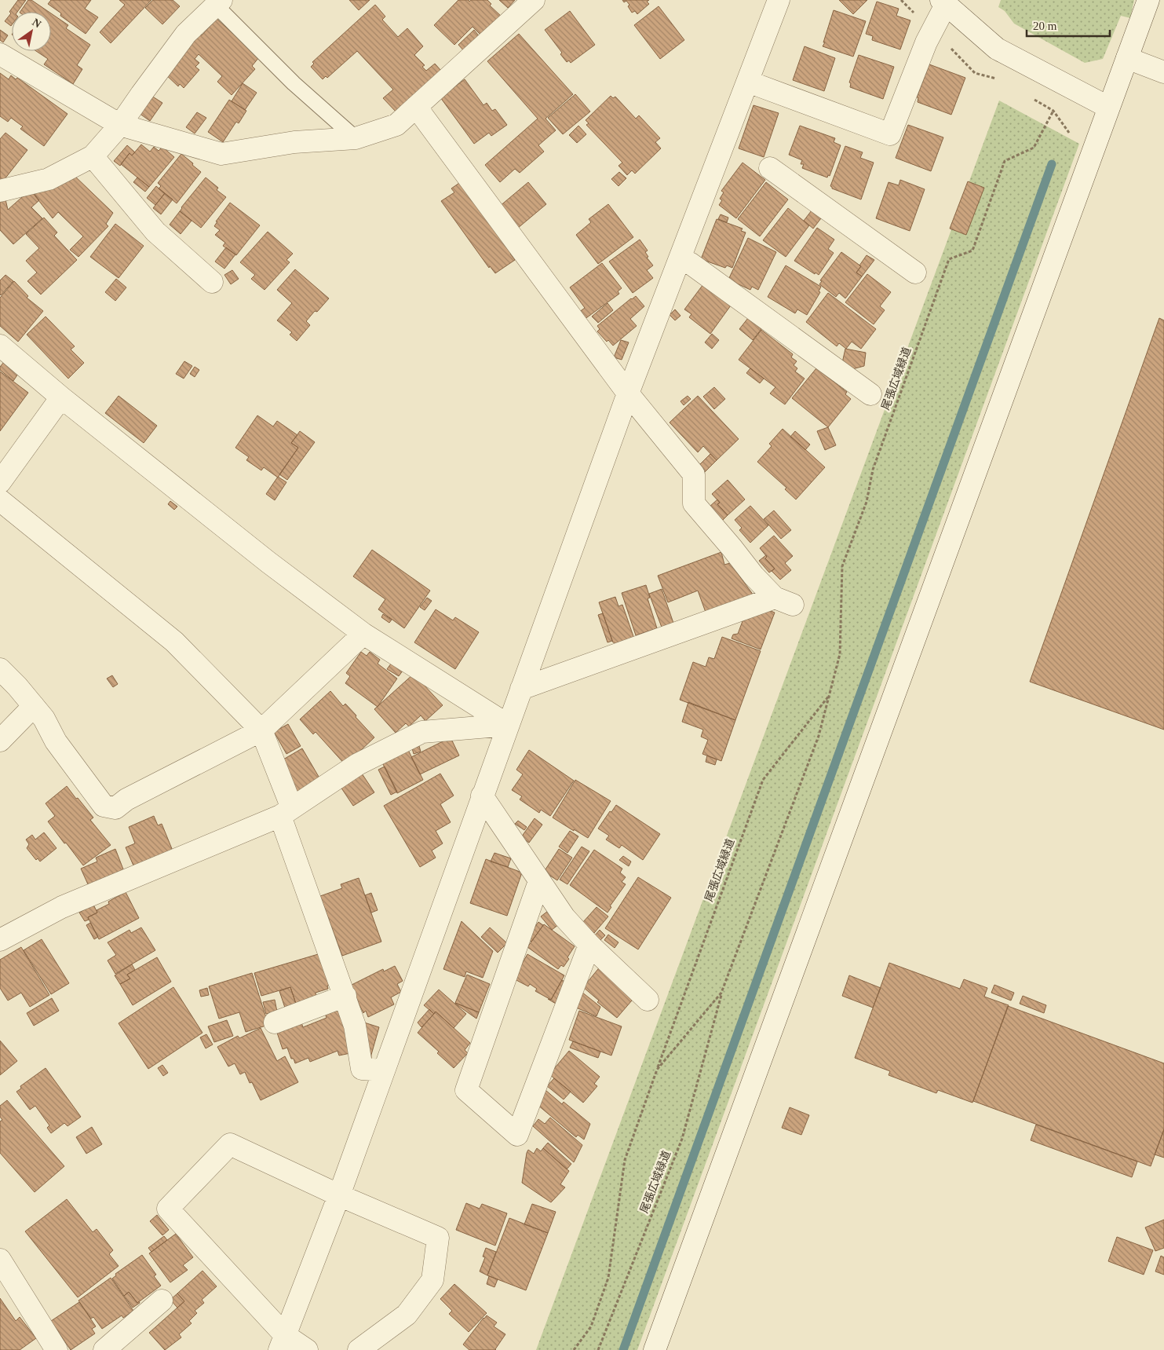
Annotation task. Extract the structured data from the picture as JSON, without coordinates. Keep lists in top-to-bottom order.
{
  "streets": {
    "path": ["尾張広域緑道"]
  },
  "scale_bar": "20 m",
  "north": "top right"
}
